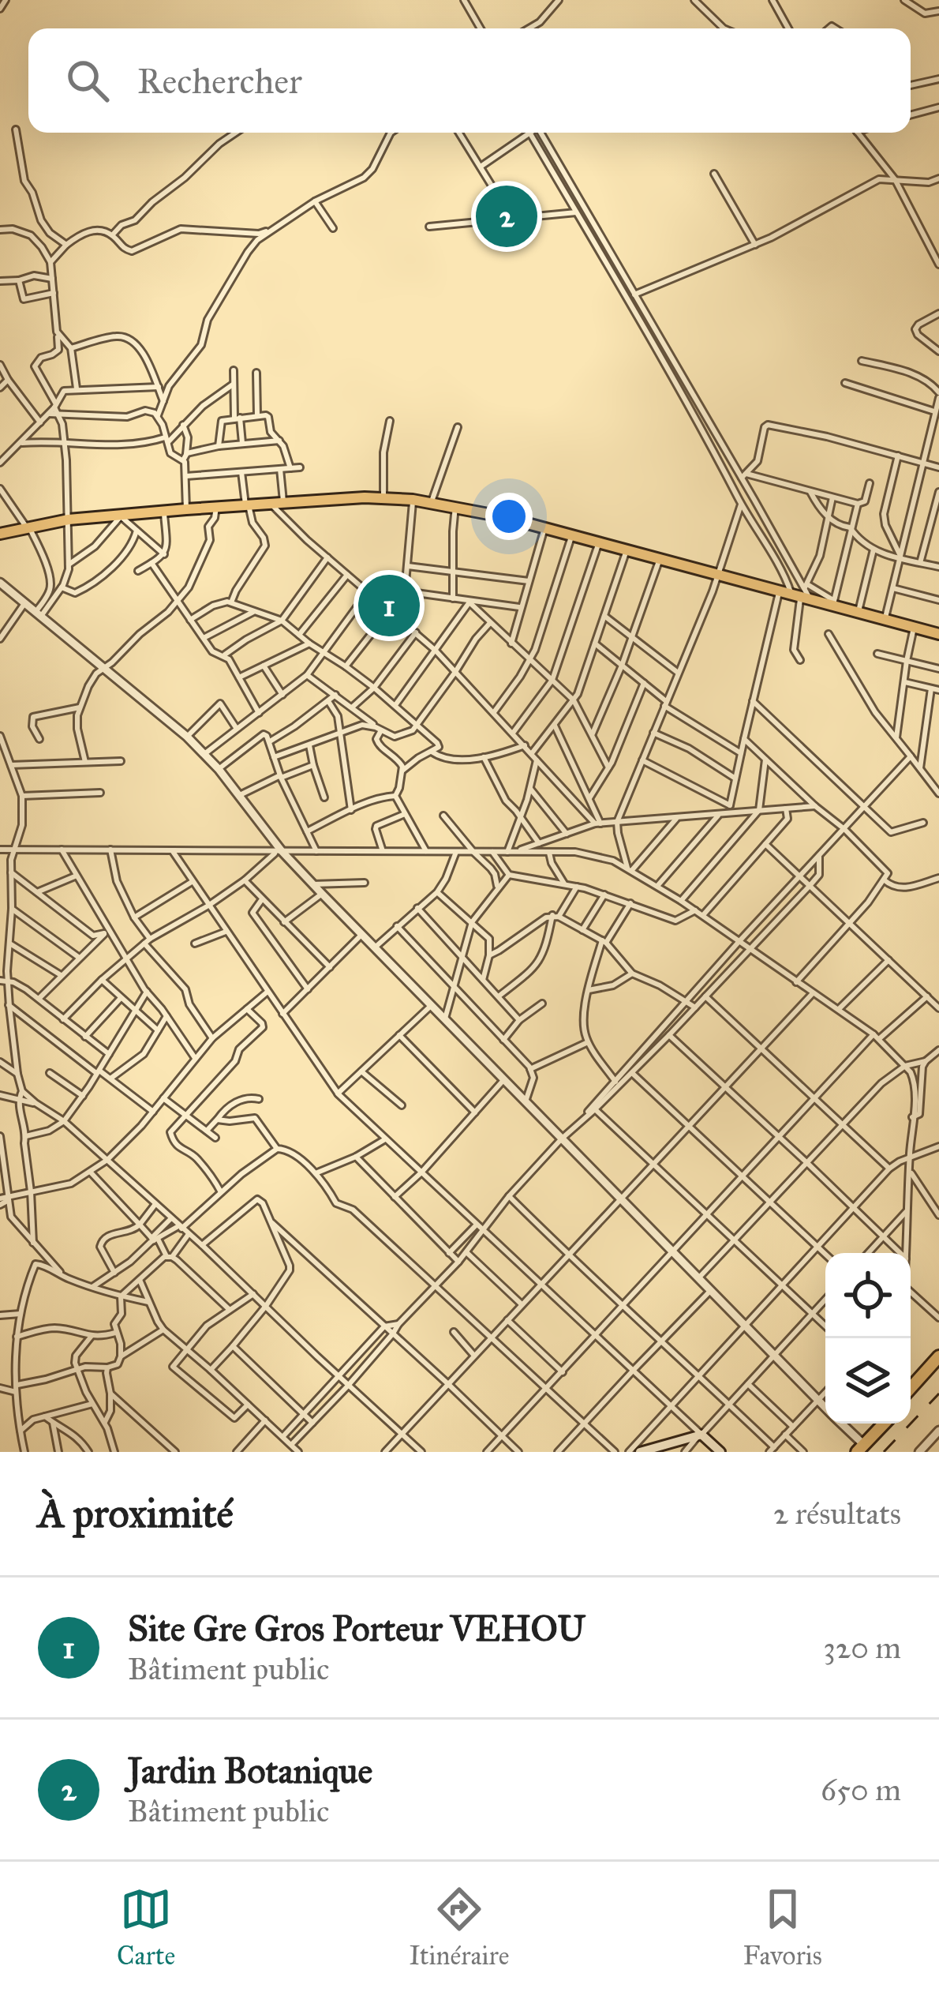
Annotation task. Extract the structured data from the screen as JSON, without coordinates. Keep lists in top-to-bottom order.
{
  "page": {
    "search": "Rechercher",
    "pins": ["2", "1"],
    "heading": ["À proximité", "2 résultats"],
    "list": [
      {
        "mark": "1",
        "name": "Site Gre Gros Porteur VEHOU",
        "note": "Bâtiment public",
        "value": "320 m"
      },
      {
        "mark": "2",
        "name": "Jardin Botanique",
        "note": "Bâtiment public",
        "value": "650 m"
      }
    ],
    "nav": ["Carte", "Itinéraire", "Favoris"]
  }
}
